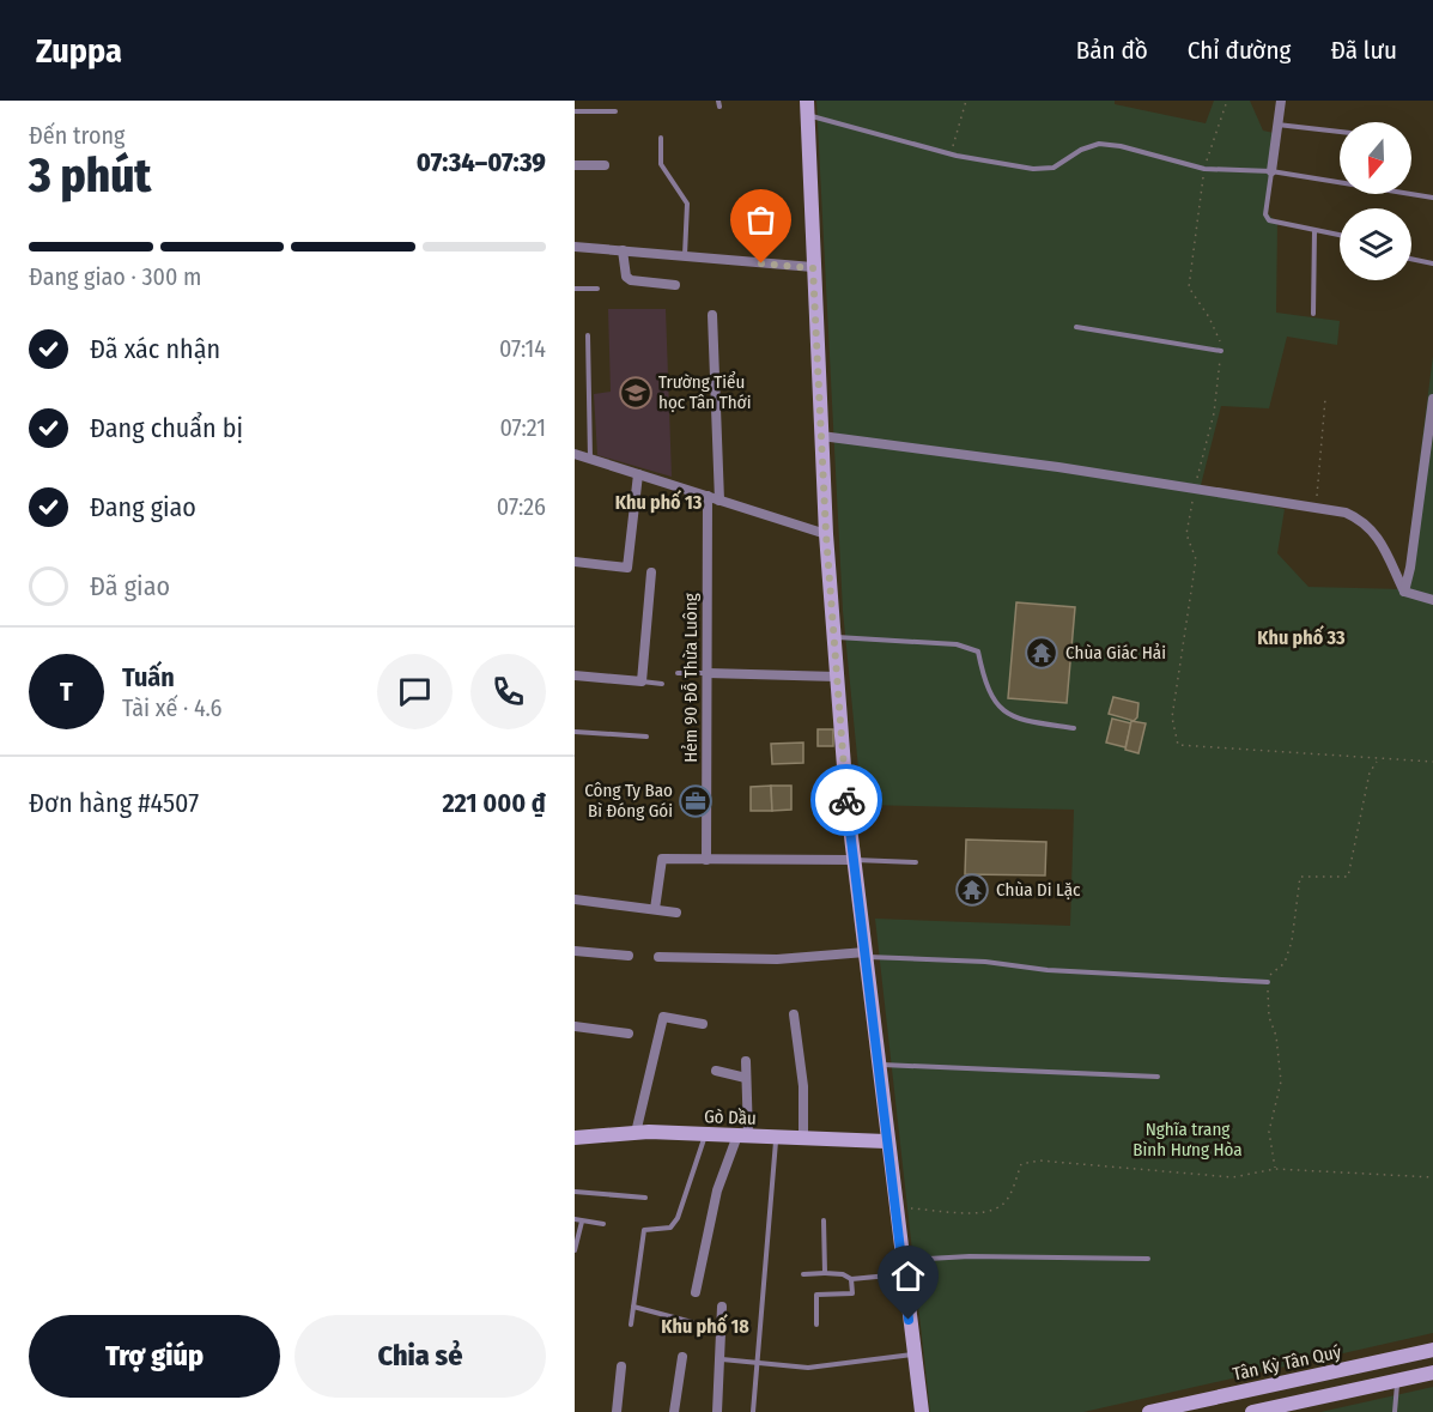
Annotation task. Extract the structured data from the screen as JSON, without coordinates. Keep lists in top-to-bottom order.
{
  "streets": {
    "main road": ["Gò Dầu", "Tân Kỳ Tân Quý"],
    "street": ["Hẻm 90 Đỗ Thừa Luông"]
  },
  "districts": ["Khu phố 13", "Khu phố 33", "Khu phố 18"],
  "parks": ["Nghĩa trang Bình Hưng Hòa"],
  "places": {
    "school or university": ["Trường Tiểu học Tân Thới"],
    "temple": ["Chùa Giác Hải", "Chùa Di Lặc"],
    "office": ["Công Ty Bao Bì Đóng Gói"]
  },
  "north": "bottom",
  "page": {
    "header": "Zuppa",
    "nav": ["Bản đồ", "Chỉ đường", "Đã lưu"],
    "heading": ["3 phút", "Đến trong", "07:34–07:39"],
    "panel": [
      "Tuấn",
      "Tài xế · 4.6",
      "Đơn hàng #4507",
      "221 000 ₫"
    ],
    "bar": "Đang giao · 300 m",
    "list": [
      ["Đã xác nhận", "07:14"],
      ["Đang chuẩn bị", "07:21"],
      ["Đang giao", "07:26"],
      "Đã giao"
    ],
    "round": "T",
    "buttons": ["Trợ giúp", "Chia sẻ"]
  }
}
